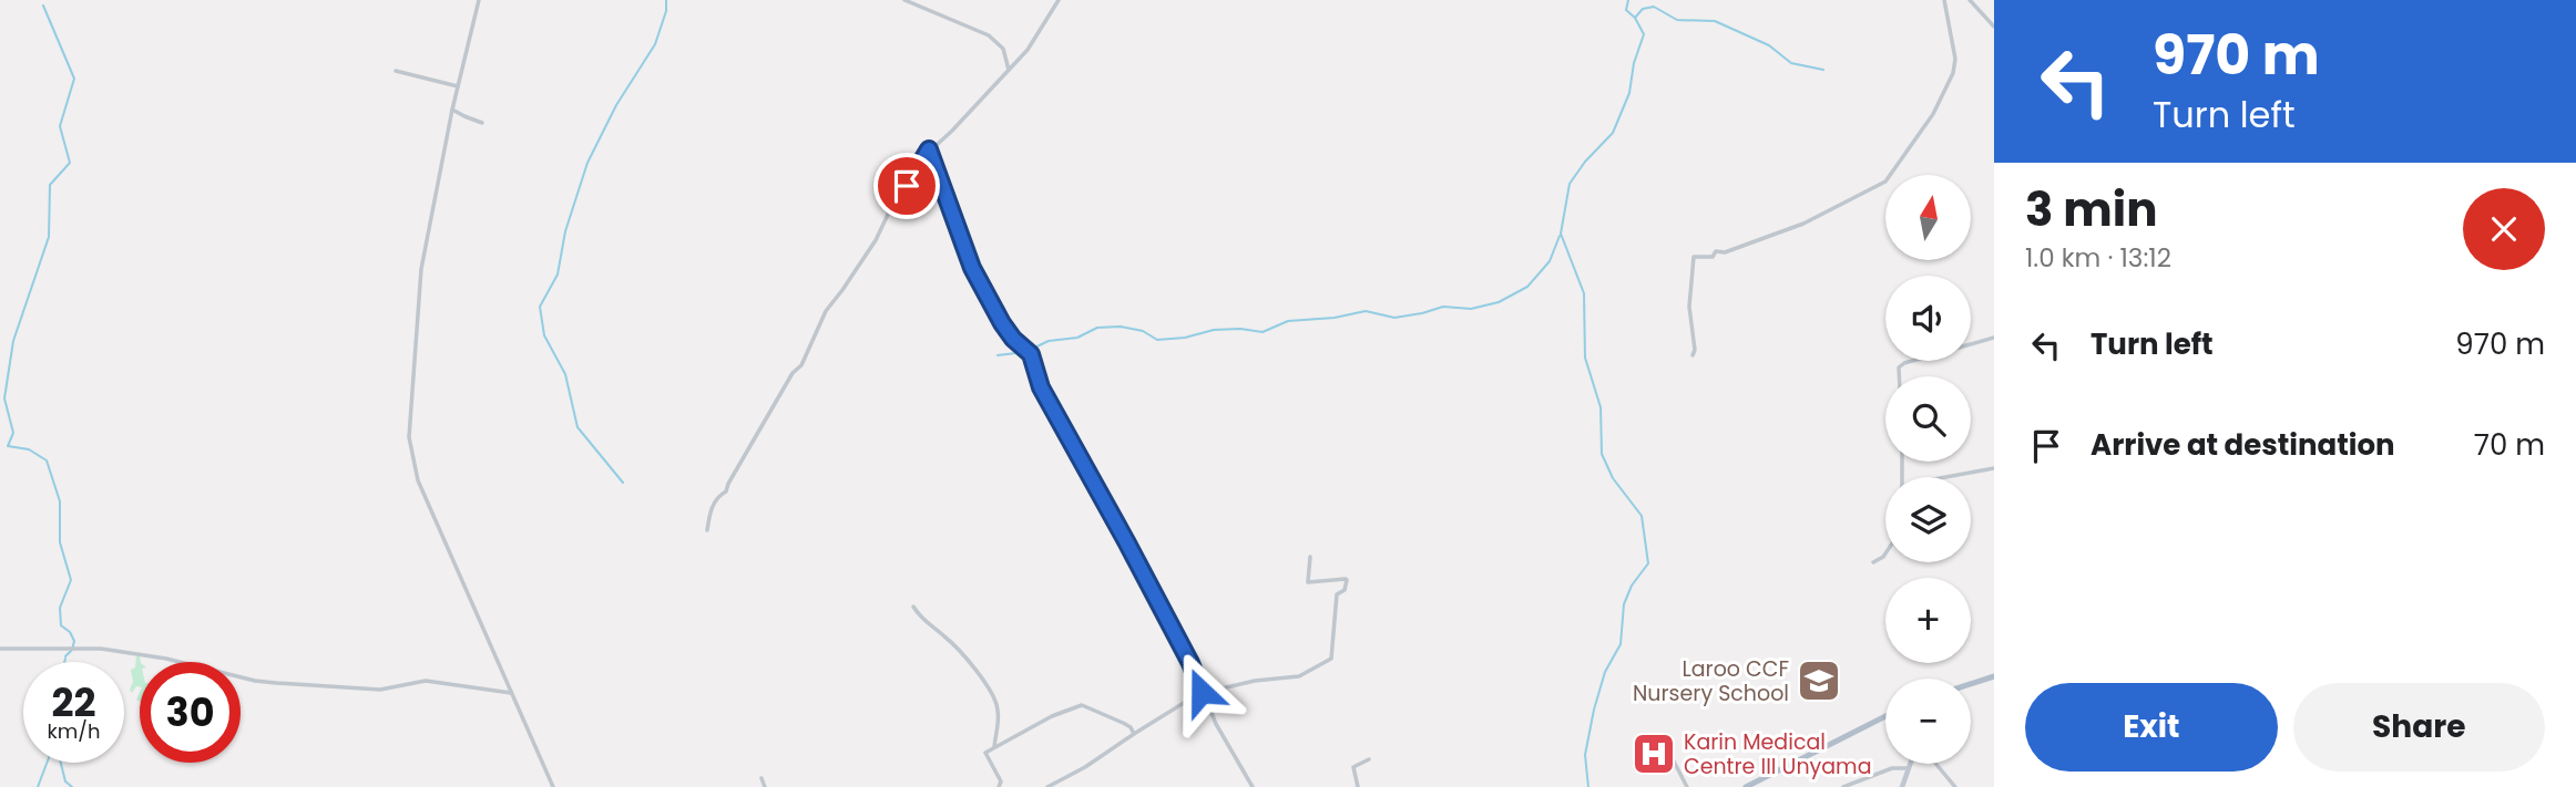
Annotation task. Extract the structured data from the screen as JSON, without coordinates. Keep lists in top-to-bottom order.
{
  "places": {
    "school or university": ["Laroo CCF Nursery School"],
    "hospital": ["Karin Medical Centre III Unyama"]
  },
  "north": "top",
  "page": {
    "turn": ["970 m", "Turn left"],
    "heading": ["3 min", "1.0 km · 13:12"],
    "map_buttons": ["+", "−"],
    "list": [
      {
        "name": "Turn left",
        "value": "970 m"
      },
      {
        "name": "Arrive at destination",
        "value": "70 m"
      }
    ],
    "speed": "22 km/h",
    "limit": "30",
    "buttons": ["Exit", "Share"]
  }
}
